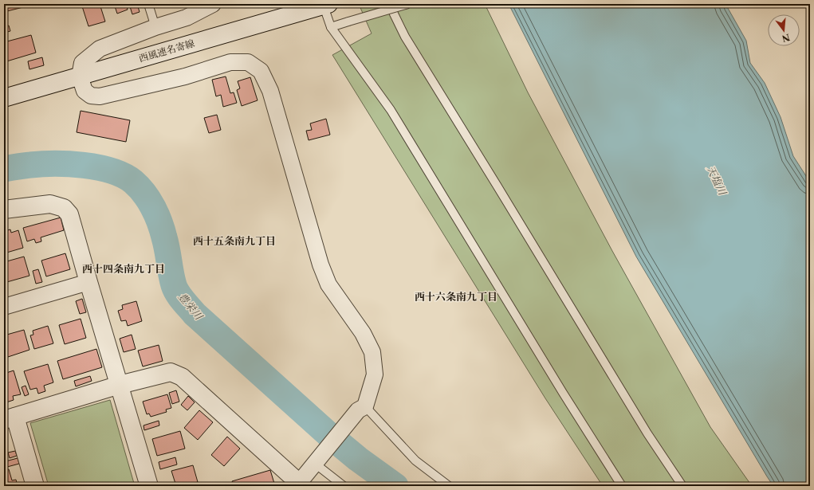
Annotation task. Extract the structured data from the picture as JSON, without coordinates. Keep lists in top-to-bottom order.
{
  "streets": {
    "street": ["西風連名寄線"]
  },
  "districts": ["西十五条南九丁目", "西十四条南九丁目", "西十六条南九丁目"],
  "water": ["天塩川", "豊栄川"],
  "north": "bottom"
}
